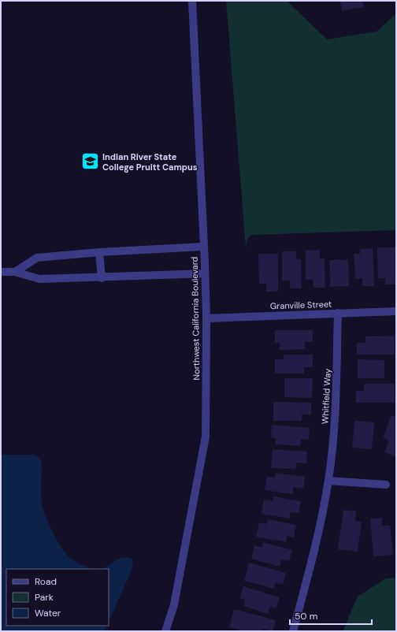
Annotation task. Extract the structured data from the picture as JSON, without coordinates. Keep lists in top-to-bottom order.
{
  "streets": {
    "street": ["Granville Street", "Northwest California Boulevard", "Whitfield Way"]
  },
  "crossings": [
    ["Granville Street", "Northwest California Boulevard"],
    ["Granville Street", "Whitfield Way"]
  ],
  "places": {
    "school or university": ["Indian River State College Pruitt Campus"]
  },
  "legend": ["Road", "Park", "Water"],
  "scale_bar": "50 m"
}
